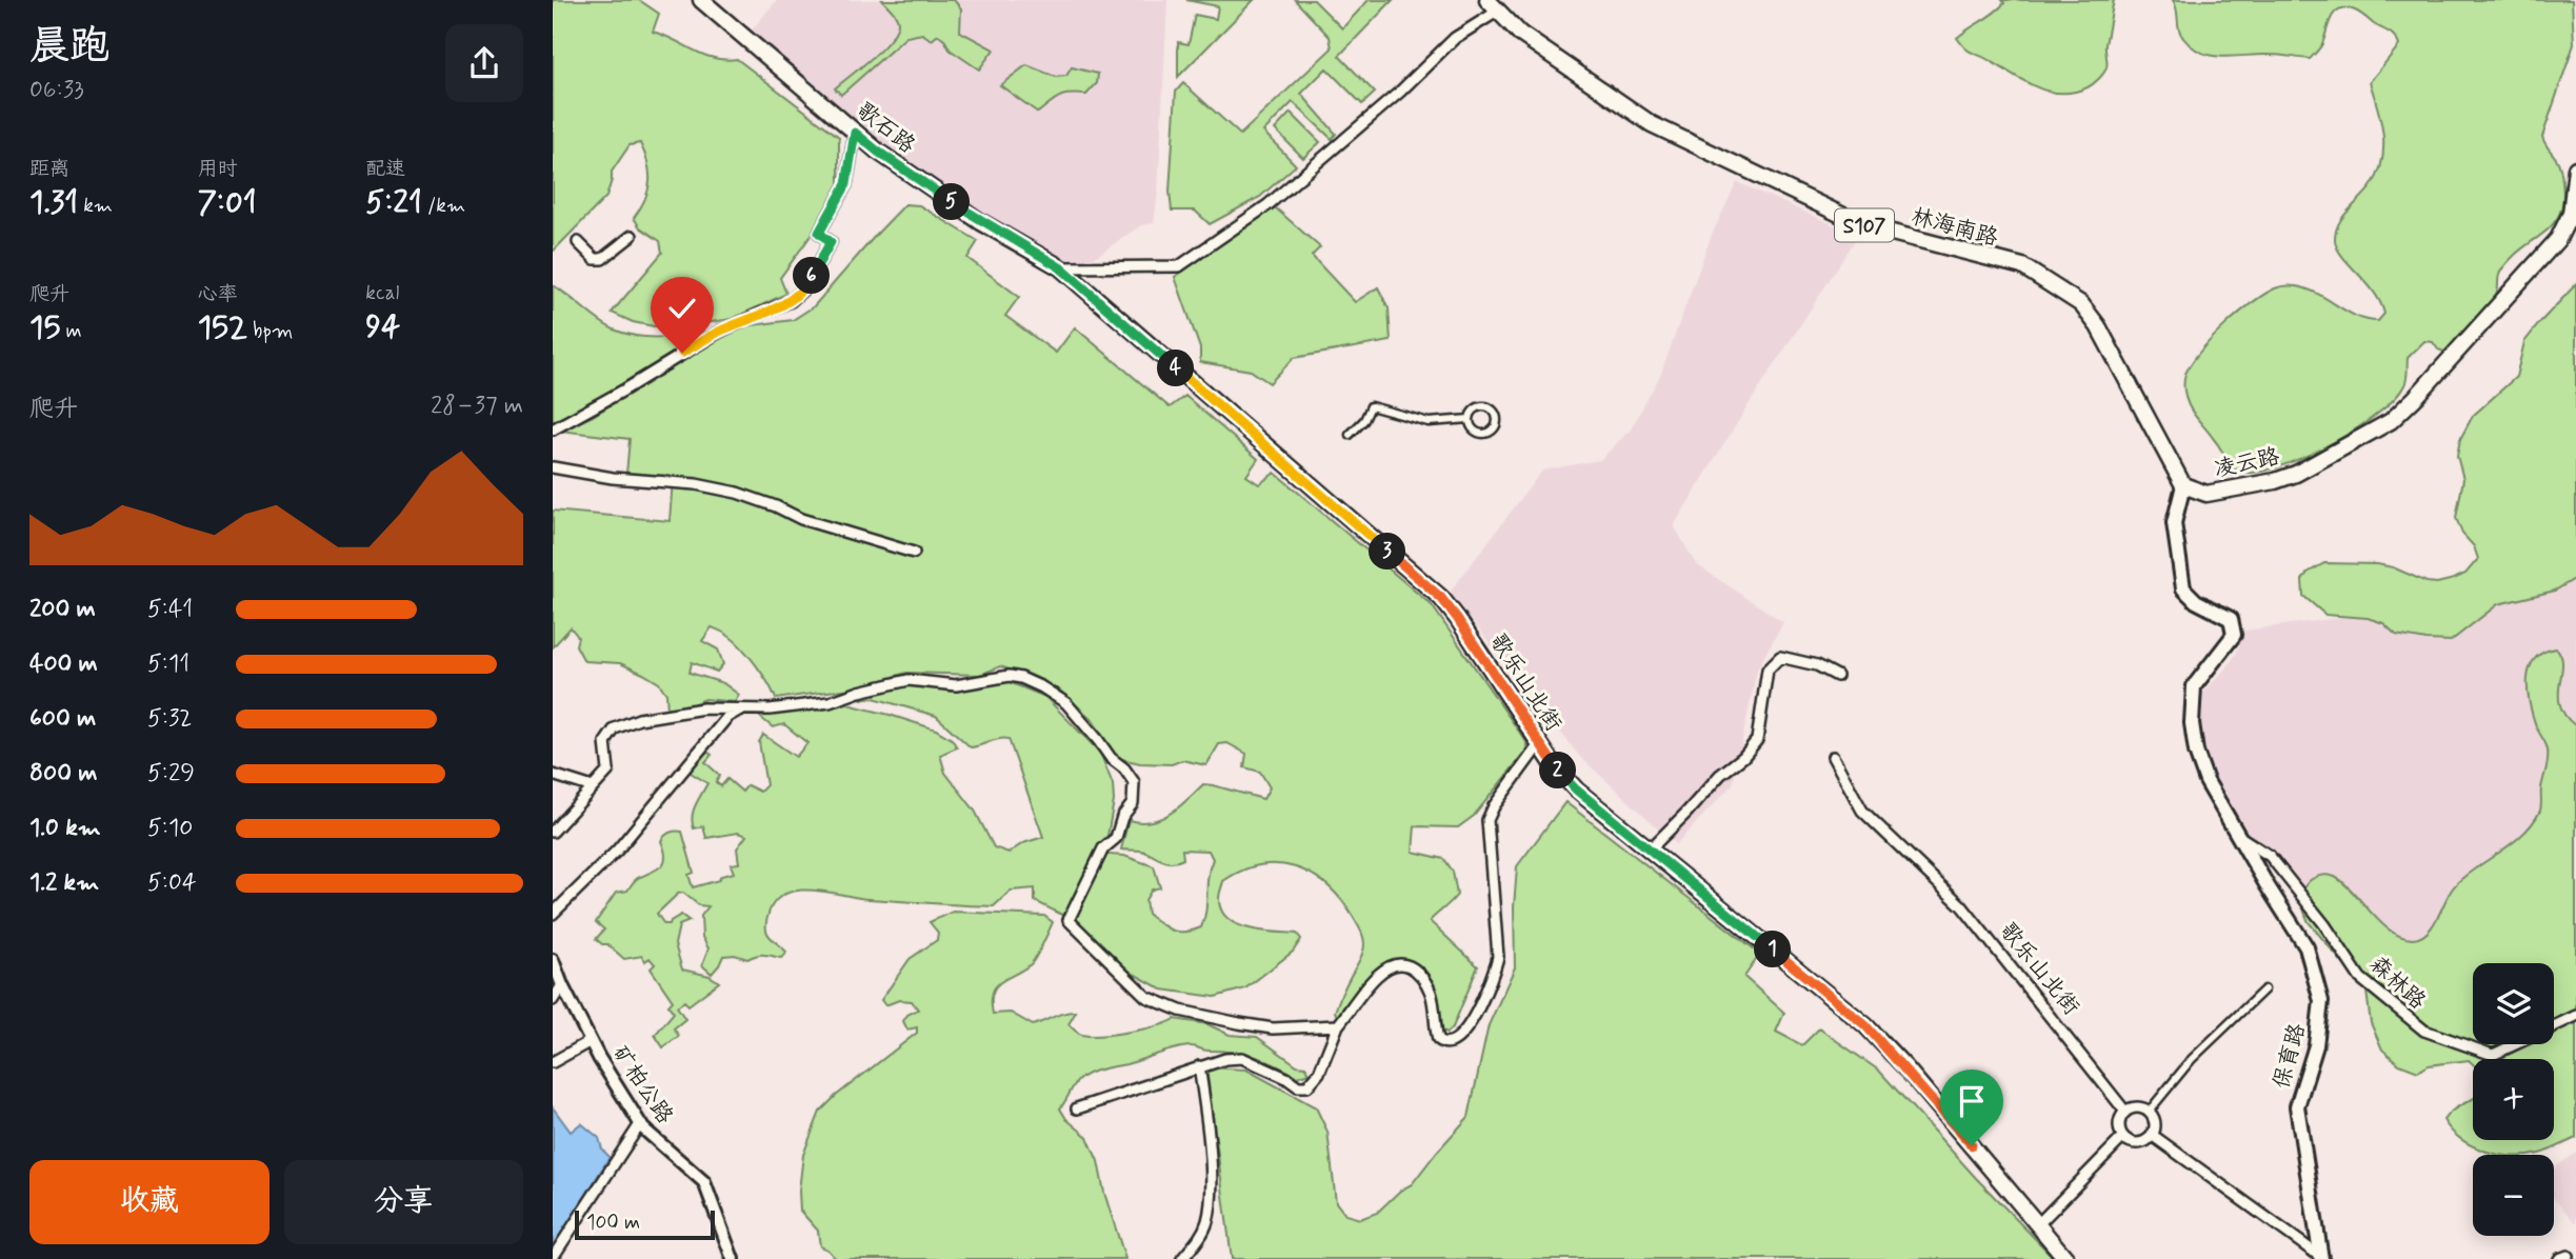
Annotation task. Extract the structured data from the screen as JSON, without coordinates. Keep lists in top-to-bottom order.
{
  "streets": {
    "main road": [
      "歌石路",
      "S107",
      "林海南路",
      "凌云路",
      "歌乐山北街",
      "保育路"
    ],
    "street": ["森林路", "矿柏公路"]
  },
  "crossings": [
    ["歌石路", "歌乐山北街"],
    ["林海南路", "凌云路"],
    ["森林路", "保育路"]
  ],
  "scale_bar": "100 m",
  "page": {
    "heading": ["晨跑", "06:33"],
    "stats": [
      ["距离", "1.31 km"],
      ["用时", "7:01"],
      ["配速", "5:21 /km"],
      ["爬升", "15 m"],
      ["心率", "152 bpm"],
      ["kcal", "94"]
    ],
    "pins": [
      "5",
      "6",
      "4",
      "3",
      "2",
      "1"
    ],
    "chart": ["爬升", "28–37 m"],
    "list": [
      {
        "name": "200 m",
        "note": "5:41"
      },
      {
        "name": "400 m",
        "note": "5:11"
      },
      {
        "name": "600 m",
        "note": "5:32"
      },
      {
        "name": "800 m",
        "note": "5:29"
      },
      {
        "name": "1.0 km",
        "note": "5:10"
      },
      {
        "name": "1.2 km",
        "note": "5:04"
      }
    ],
    "map_buttons": ["+", "−"],
    "buttons": ["收藏", "分享"],
    "scale": "100 m"
  }
}
